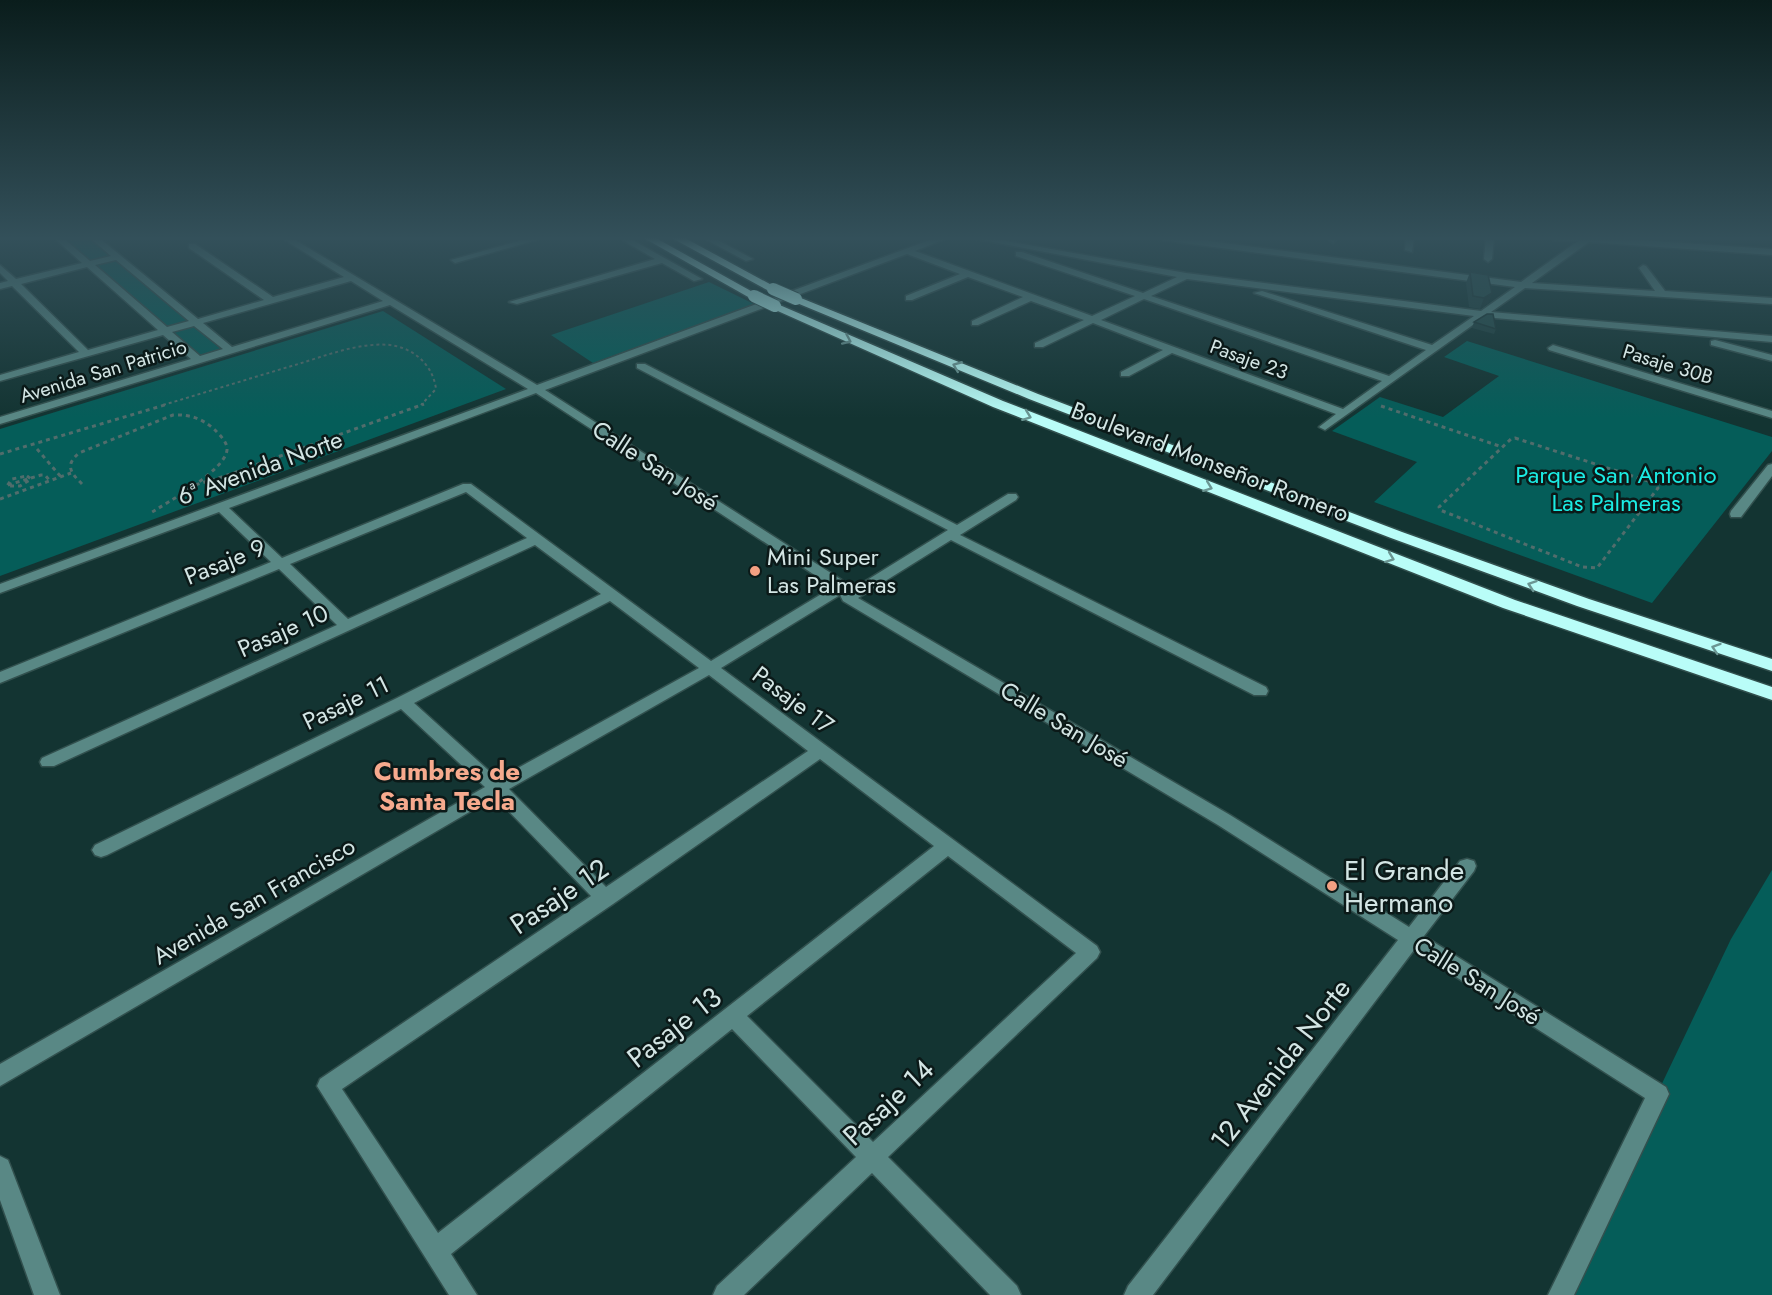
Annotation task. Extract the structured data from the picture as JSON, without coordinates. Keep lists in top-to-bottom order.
{
  "streets": {
    "highway": ["Boulevard Monseñor Romero"],
    "street": [
      "Pasaje 23",
      "Pasaje 30B",
      "Avenida San Patricio",
      "Calle San José",
      "6ª Avenida Norte",
      "Pasaje 9",
      "Pasaje 10",
      "Pasaje 17",
      "Pasaje 11",
      "Pasaje 12",
      "Avenida San Francisco",
      "Pasaje 13",
      "12 Avenida Norte",
      "Pasaje 14"
    ]
  },
  "crossings": [
    ["Avenida San Patricio", "Calle San José"],
    ["Calle San José", "6ª Avenida Norte"],
    ["Calle San José", "Avenida San Francisco"],
    ["Calle San José", "12 Avenida Norte"],
    ["Pasaje 9", "Pasaje 17"],
    ["Pasaje 10", "Pasaje 17"],
    ["Pasaje 17", "Pasaje 11"],
    ["Pasaje 17", "Pasaje 12"],
    ["Pasaje 17", "Avenida San Francisco"],
    ["Pasaje 17", "Pasaje 13"],
    ["Pasaje 17", "Pasaje 14"],
    ["Pasaje 12", "Pasaje 13"]
  ],
  "districts": ["Cumbres de Santa Tecla"],
  "parks": ["Parque San Antonio Las Palmeras"],
  "places": ["Mini Super Las Palmeras", "El Grande Hermano"]
}
